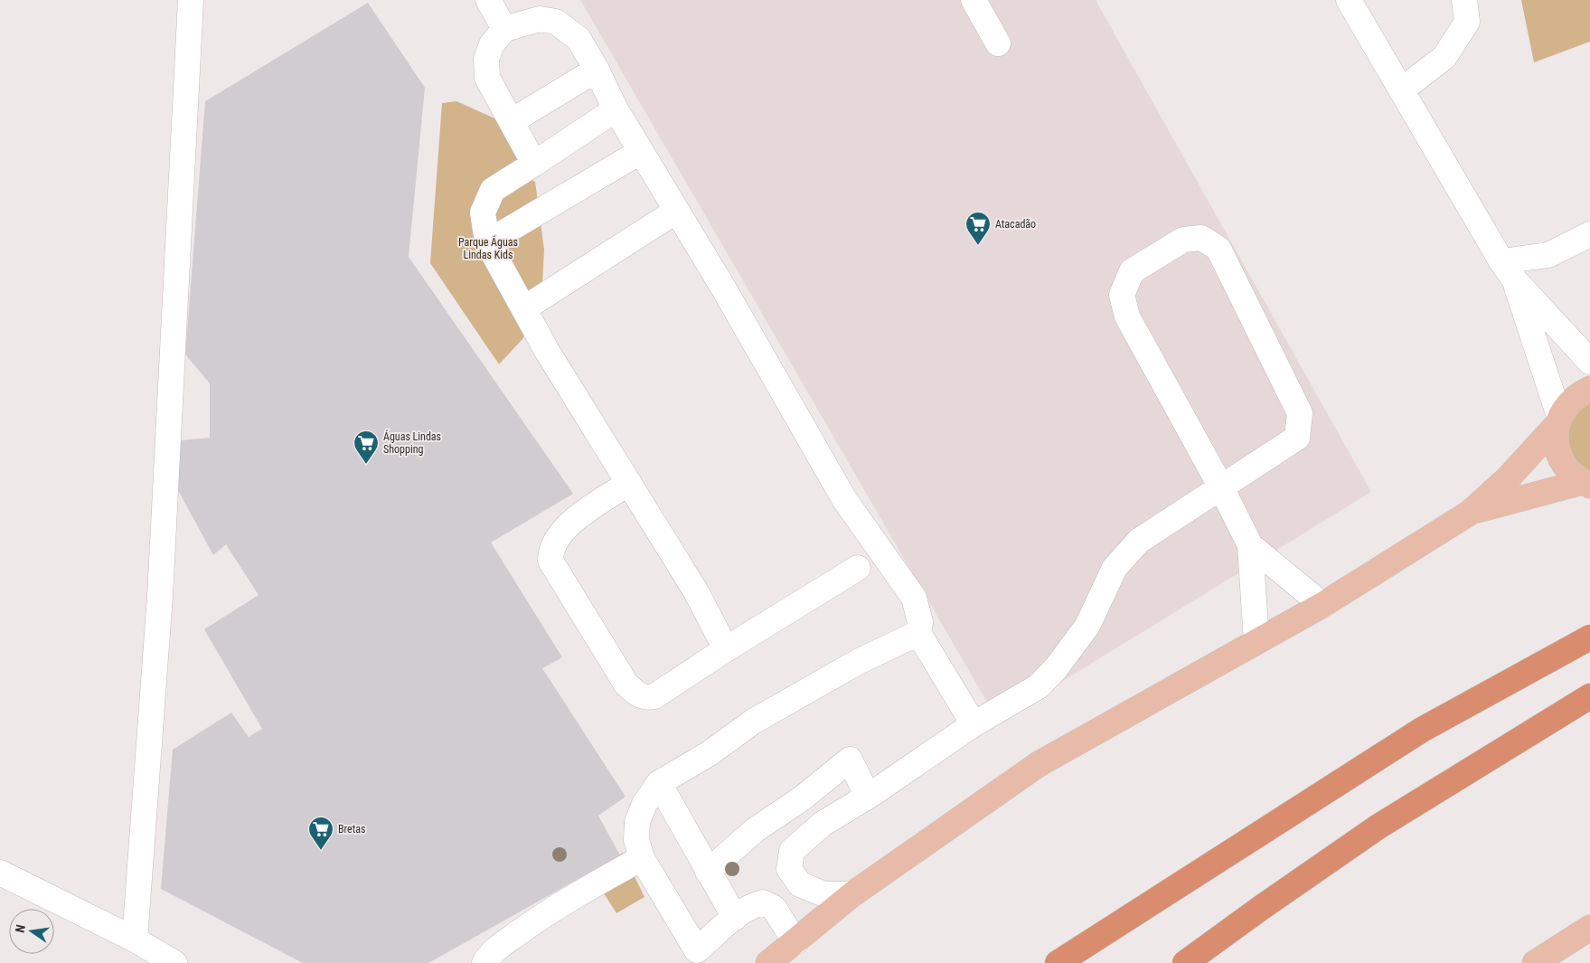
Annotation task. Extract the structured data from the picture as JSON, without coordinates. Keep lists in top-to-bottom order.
{
  "parks": ["Parque Águas Lindas Kids"],
  "places": {
    "supermarket": ["Atacadão", "Águas Lindas Shopping", "Bretas"]
  },
  "north": "left"
}
